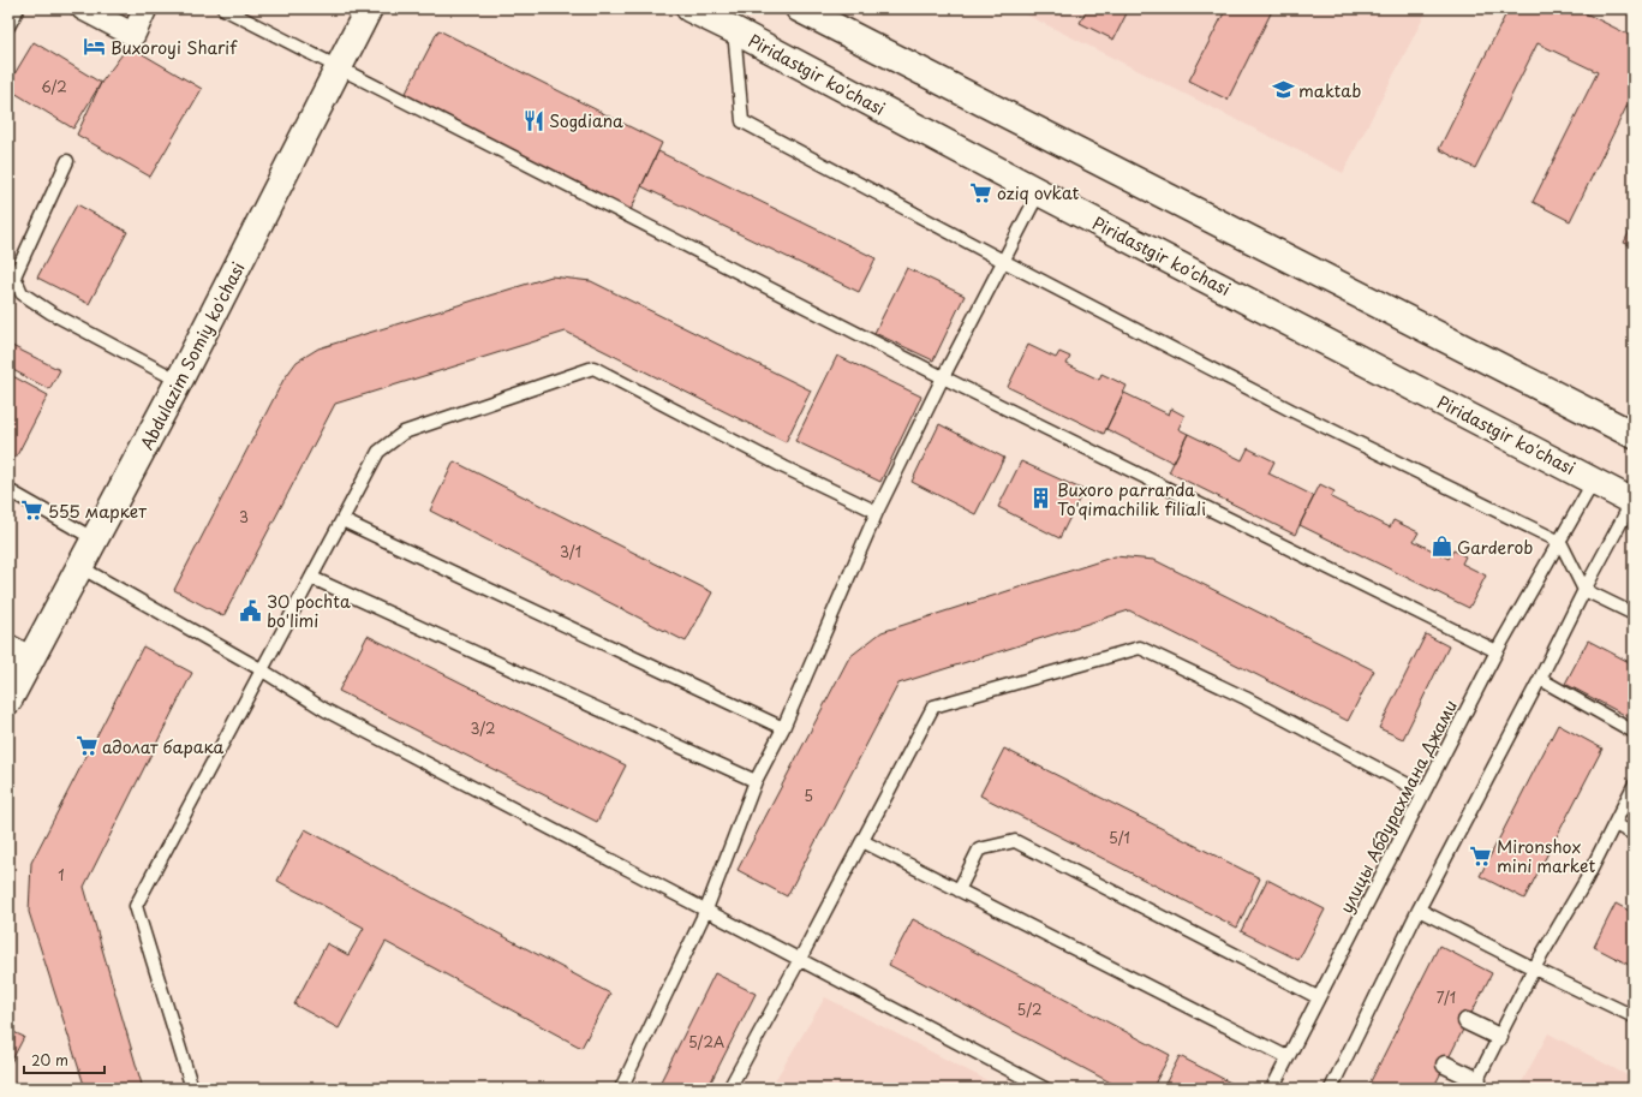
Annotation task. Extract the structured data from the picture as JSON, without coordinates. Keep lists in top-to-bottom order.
{
  "streets": {
    "main road": ["Piridastgir ko'chasi", "Abdulazim Somiy ko'chasi"],
    "lane": ["улицы Абдурахмана Джами"]
  },
  "crossings": [
    ["Piridastgir ko'chasi", "улицы Абдурахмана Джами"]
  ],
  "places": {
    "hotel": ["Buxoroyi Sharif"],
    "school or university": ["maktab"],
    "restaurant": ["Sogdiana"],
    "supermarket": [
      "oziq ovkat",
      "555 маркет",
      "адолат барака",
      "Mironshox mini market"
    ],
    "building": ["Buxoro parranda To'qimachilik filiali"],
    "shop": ["Garderob"],
    "public building": ["30 pochta bo'limi"]
  },
  "house_numbers": [
    "6/2",
    "3",
    "3/1",
    "3/2",
    "5",
    "5/1",
    "1",
    "7/1",
    "5/2",
    "5/2A"
  ],
  "scale_bar": "20 m"
}
